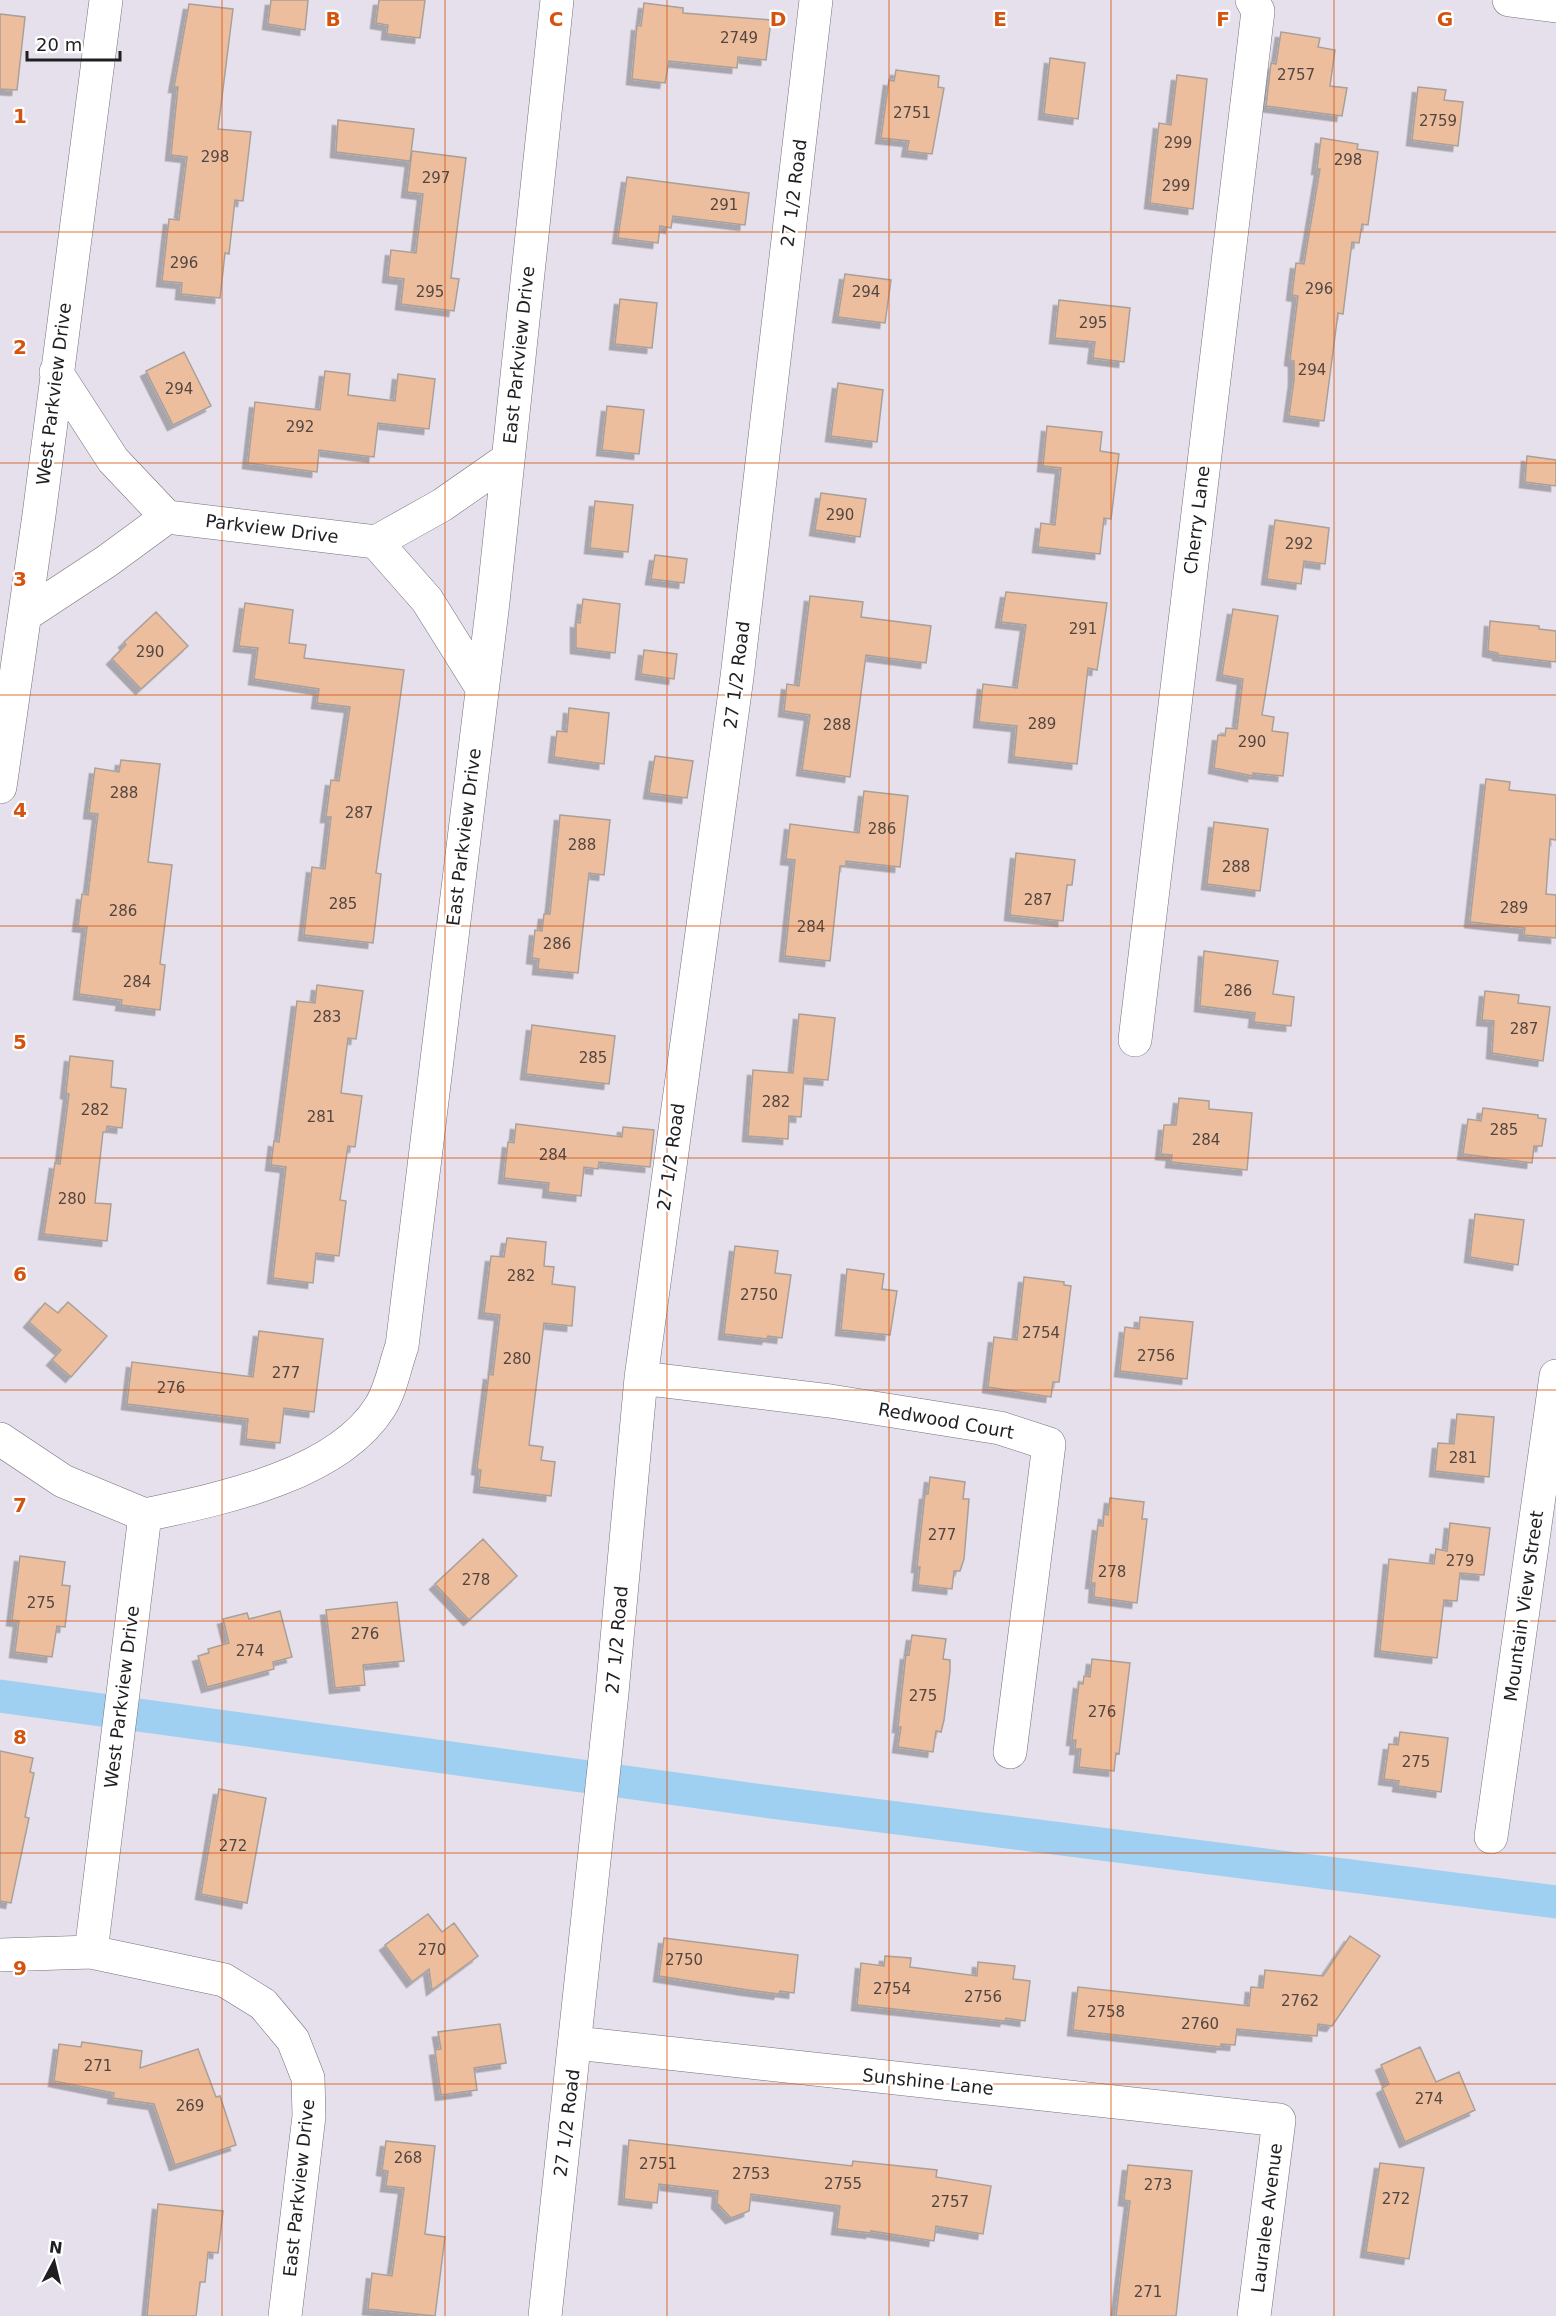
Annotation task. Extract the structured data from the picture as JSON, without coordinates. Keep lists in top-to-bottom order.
{
  "streets": {
    "street": [
      "27 1/2 Road",
      "East Parkview Drive",
      "West Parkview Drive",
      "Cherry Lane",
      "Parkview Drive",
      "Redwood Court",
      "Mountain View Street",
      "Sunshine Lane",
      "Lauralee Avenue"
    ]
  },
  "crossings": [
    ["27 1/2 Road", "Redwood Court"],
    ["27 1/2 Road", "Sunshine Lane"],
    ["East Parkview Drive", "West Parkview Drive"],
    ["Sunshine Lane", "Lauralee Avenue"]
  ],
  "house_numbers": [
    "2749",
    "2757",
    "2751",
    "2759",
    "299",
    "298",
    "298",
    "297",
    "299",
    "291",
    "296",
    "296",
    "295",
    "294",
    "295",
    "294",
    "294",
    "292",
    "290",
    "292",
    "291",
    "290",
    "289",
    "288",
    "290",
    "288",
    "287",
    "286",
    "288",
    "288",
    "287",
    "285",
    "289",
    "286",
    "284",
    "286",
    "284",
    "286",
    "283",
    "287",
    "285",
    "282",
    "282",
    "281",
    "285",
    "284",
    "284",
    "280",
    "282",
    "2750",
    "2754",
    "2756",
    "280",
    "277",
    "276",
    "281",
    "277",
    "279",
    "278",
    "278",
    "275",
    "276",
    "274",
    "275",
    "276",
    "275",
    "272",
    "270",
    "2750",
    "2754",
    "2756",
    "2762",
    "2758",
    "2760",
    "271",
    "274",
    "269",
    "268",
    "2751",
    "2753",
    "2755",
    "273",
    "272",
    "2757",
    "271"
  ],
  "scale_bar": "20 m",
  "north": "top",
  "grid": {
    "columns": [
      "B",
      "C",
      "D",
      "E",
      "F",
      "G"
    ],
    "rows": [
      "1",
      "2",
      "3",
      "4",
      "5",
      "6",
      "7",
      "8",
      "9"
    ]
  }
}
